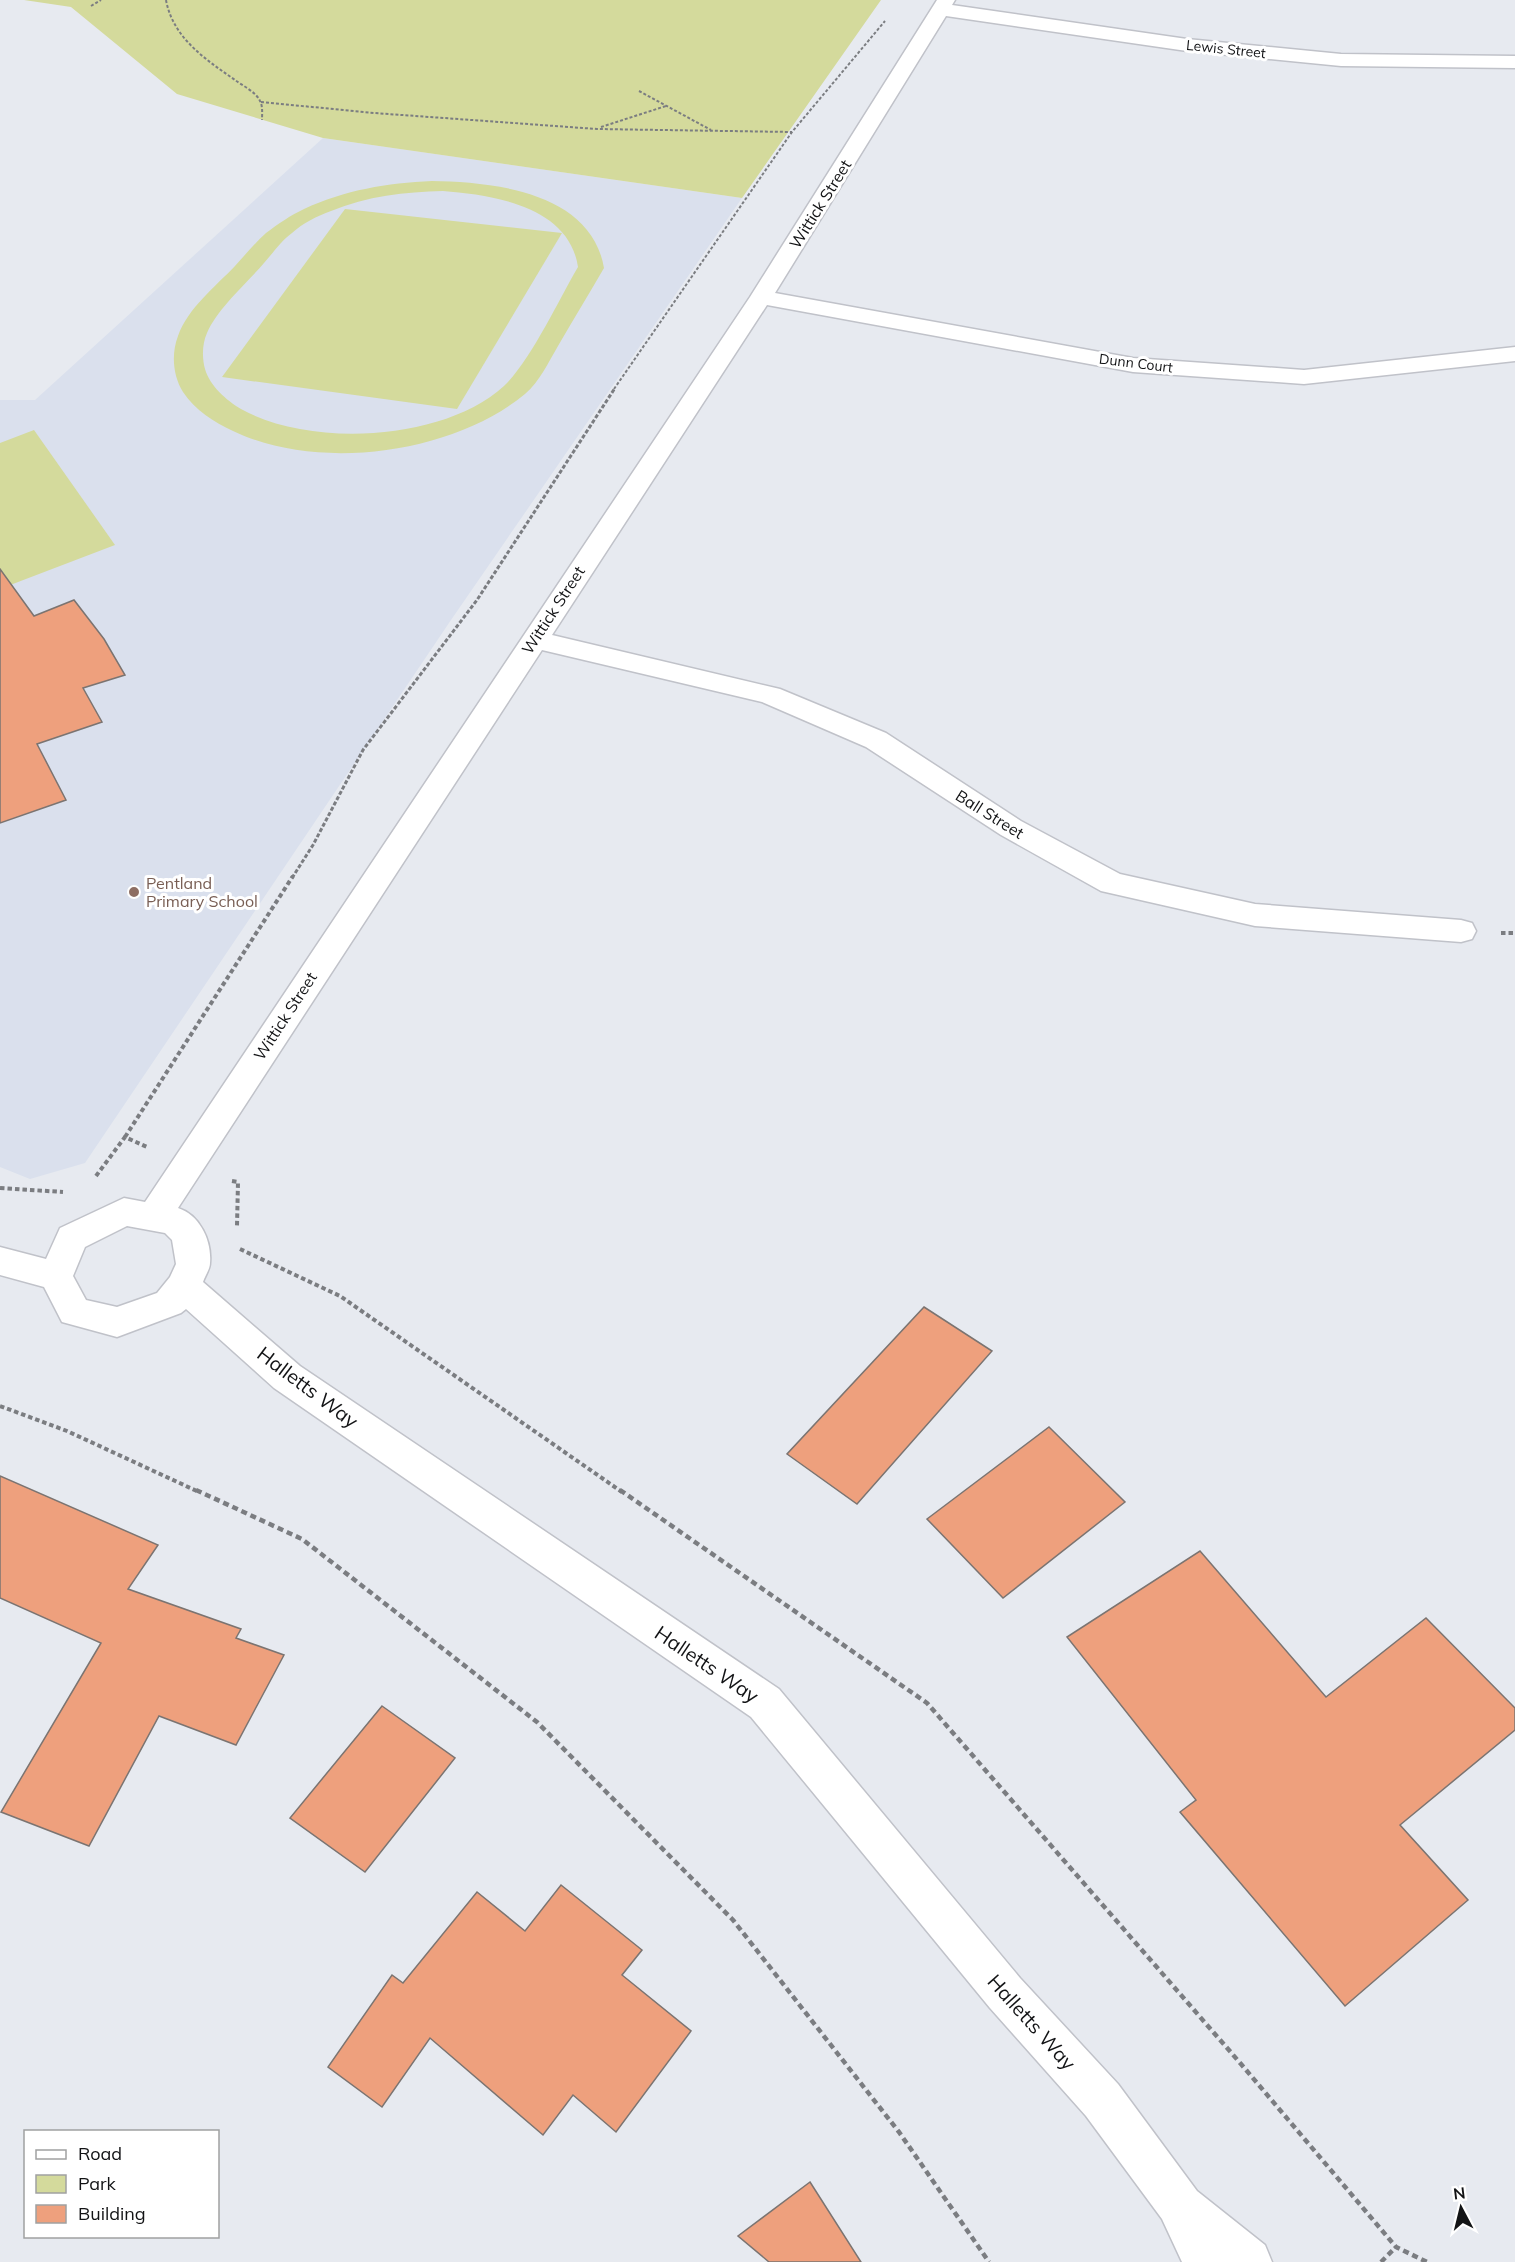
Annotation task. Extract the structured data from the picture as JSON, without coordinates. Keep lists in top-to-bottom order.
{
  "streets": {
    "street": [
      "Lewis Street",
      "Wittick Street",
      "Dunn Court",
      "Ball Street",
      "Halletts Way"
    ]
  },
  "crossings": [
    ["Lewis Street", "Wittick Street"],
    ["Wittick Street", "Dunn Court"],
    ["Wittick Street", "Ball Street"],
    ["Wittick Street", "Halletts Way"]
  ],
  "places": ["Pentland Primary School"],
  "legend": ["Road", "Park", "Building"],
  "north": "top"
}
